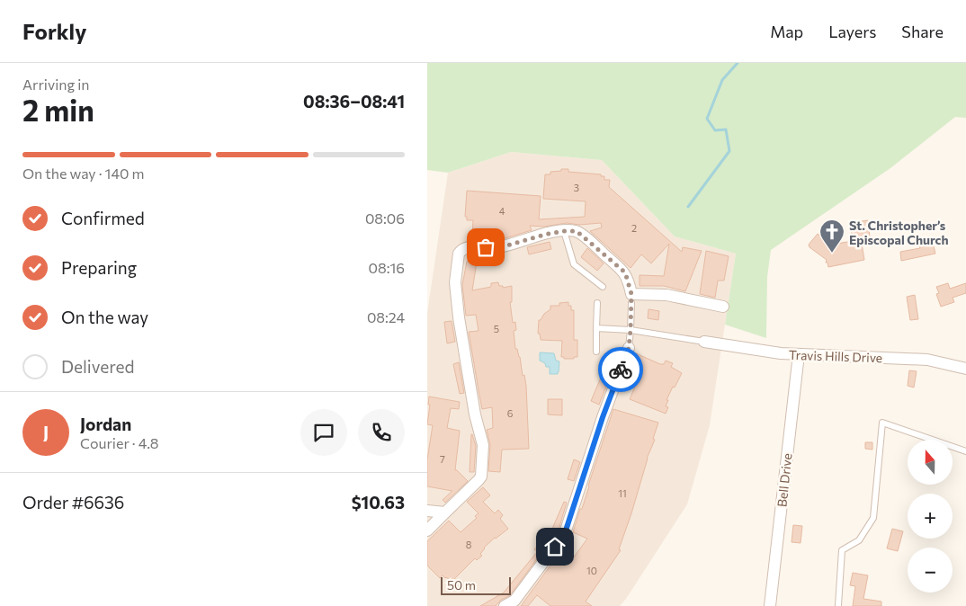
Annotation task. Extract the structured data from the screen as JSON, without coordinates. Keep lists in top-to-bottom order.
{
  "streets": {
    "street": ["Travis Hills Drive", "Bell Drive"]
  },
  "crossings": [
    ["Travis Hills Drive", "Bell Drive"]
  ],
  "places": {
    "church": ["St. Christopher’s Episcopal Church"]
  },
  "house_numbers": [
    "3",
    "4",
    "2",
    "5",
    "6",
    "7",
    "11",
    "8",
    "10"
  ],
  "scale_bar": "50 m",
  "north": "top",
  "page": {
    "header": "Forkly",
    "nav": ["Map", "Layers", "Share"],
    "heading": ["2 min", "Arriving in", "08:36–08:41"],
    "panel": [
      "Jordan",
      "Courier · 4.8",
      "Order #6636",
      "$10.63"
    ],
    "bar": "On the way · 140 m",
    "list": [
      ["Confirmed", "08:06"],
      ["Preparing", "08:16"],
      ["On the way", "08:24"],
      "Delivered"
    ],
    "round": "J",
    "map_buttons": ["+", "−"],
    "scale": "50 m"
  }
}
